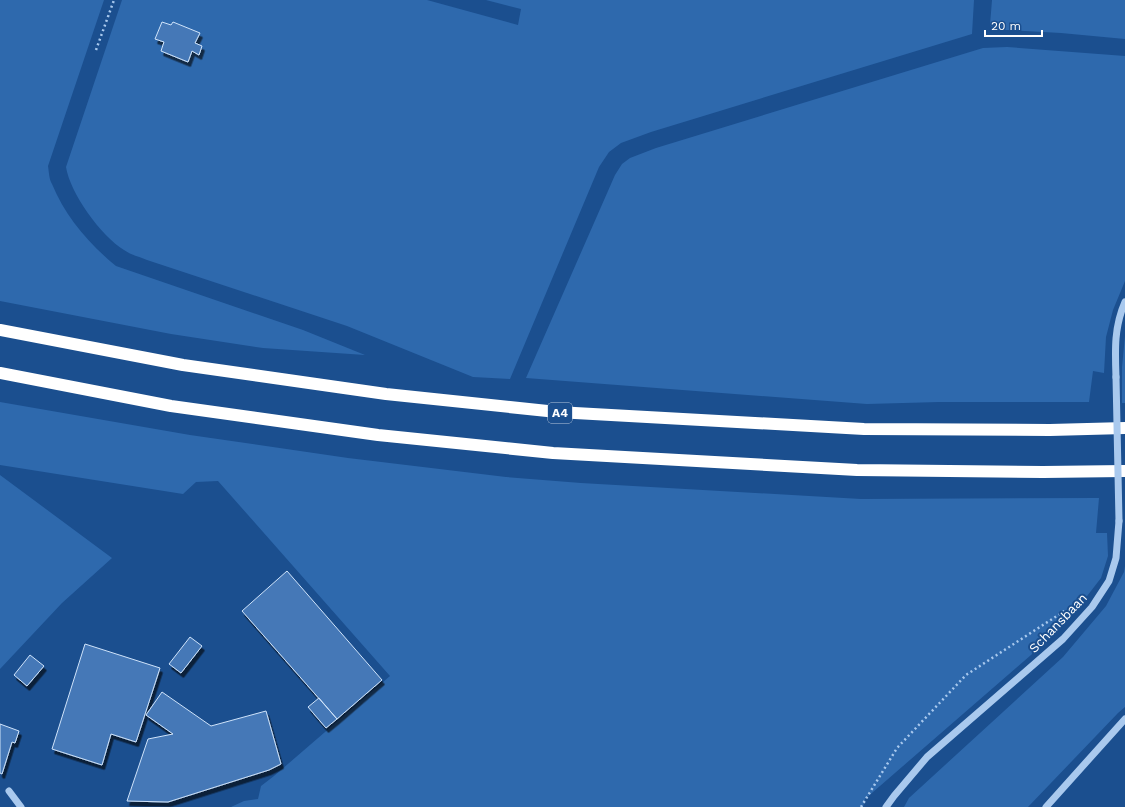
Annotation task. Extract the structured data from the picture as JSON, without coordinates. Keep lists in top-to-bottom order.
{
  "streets": {
    "highway": ["A4"],
    "street": ["Schansbaan"]
  },
  "scale_bar": "20 m"
}
